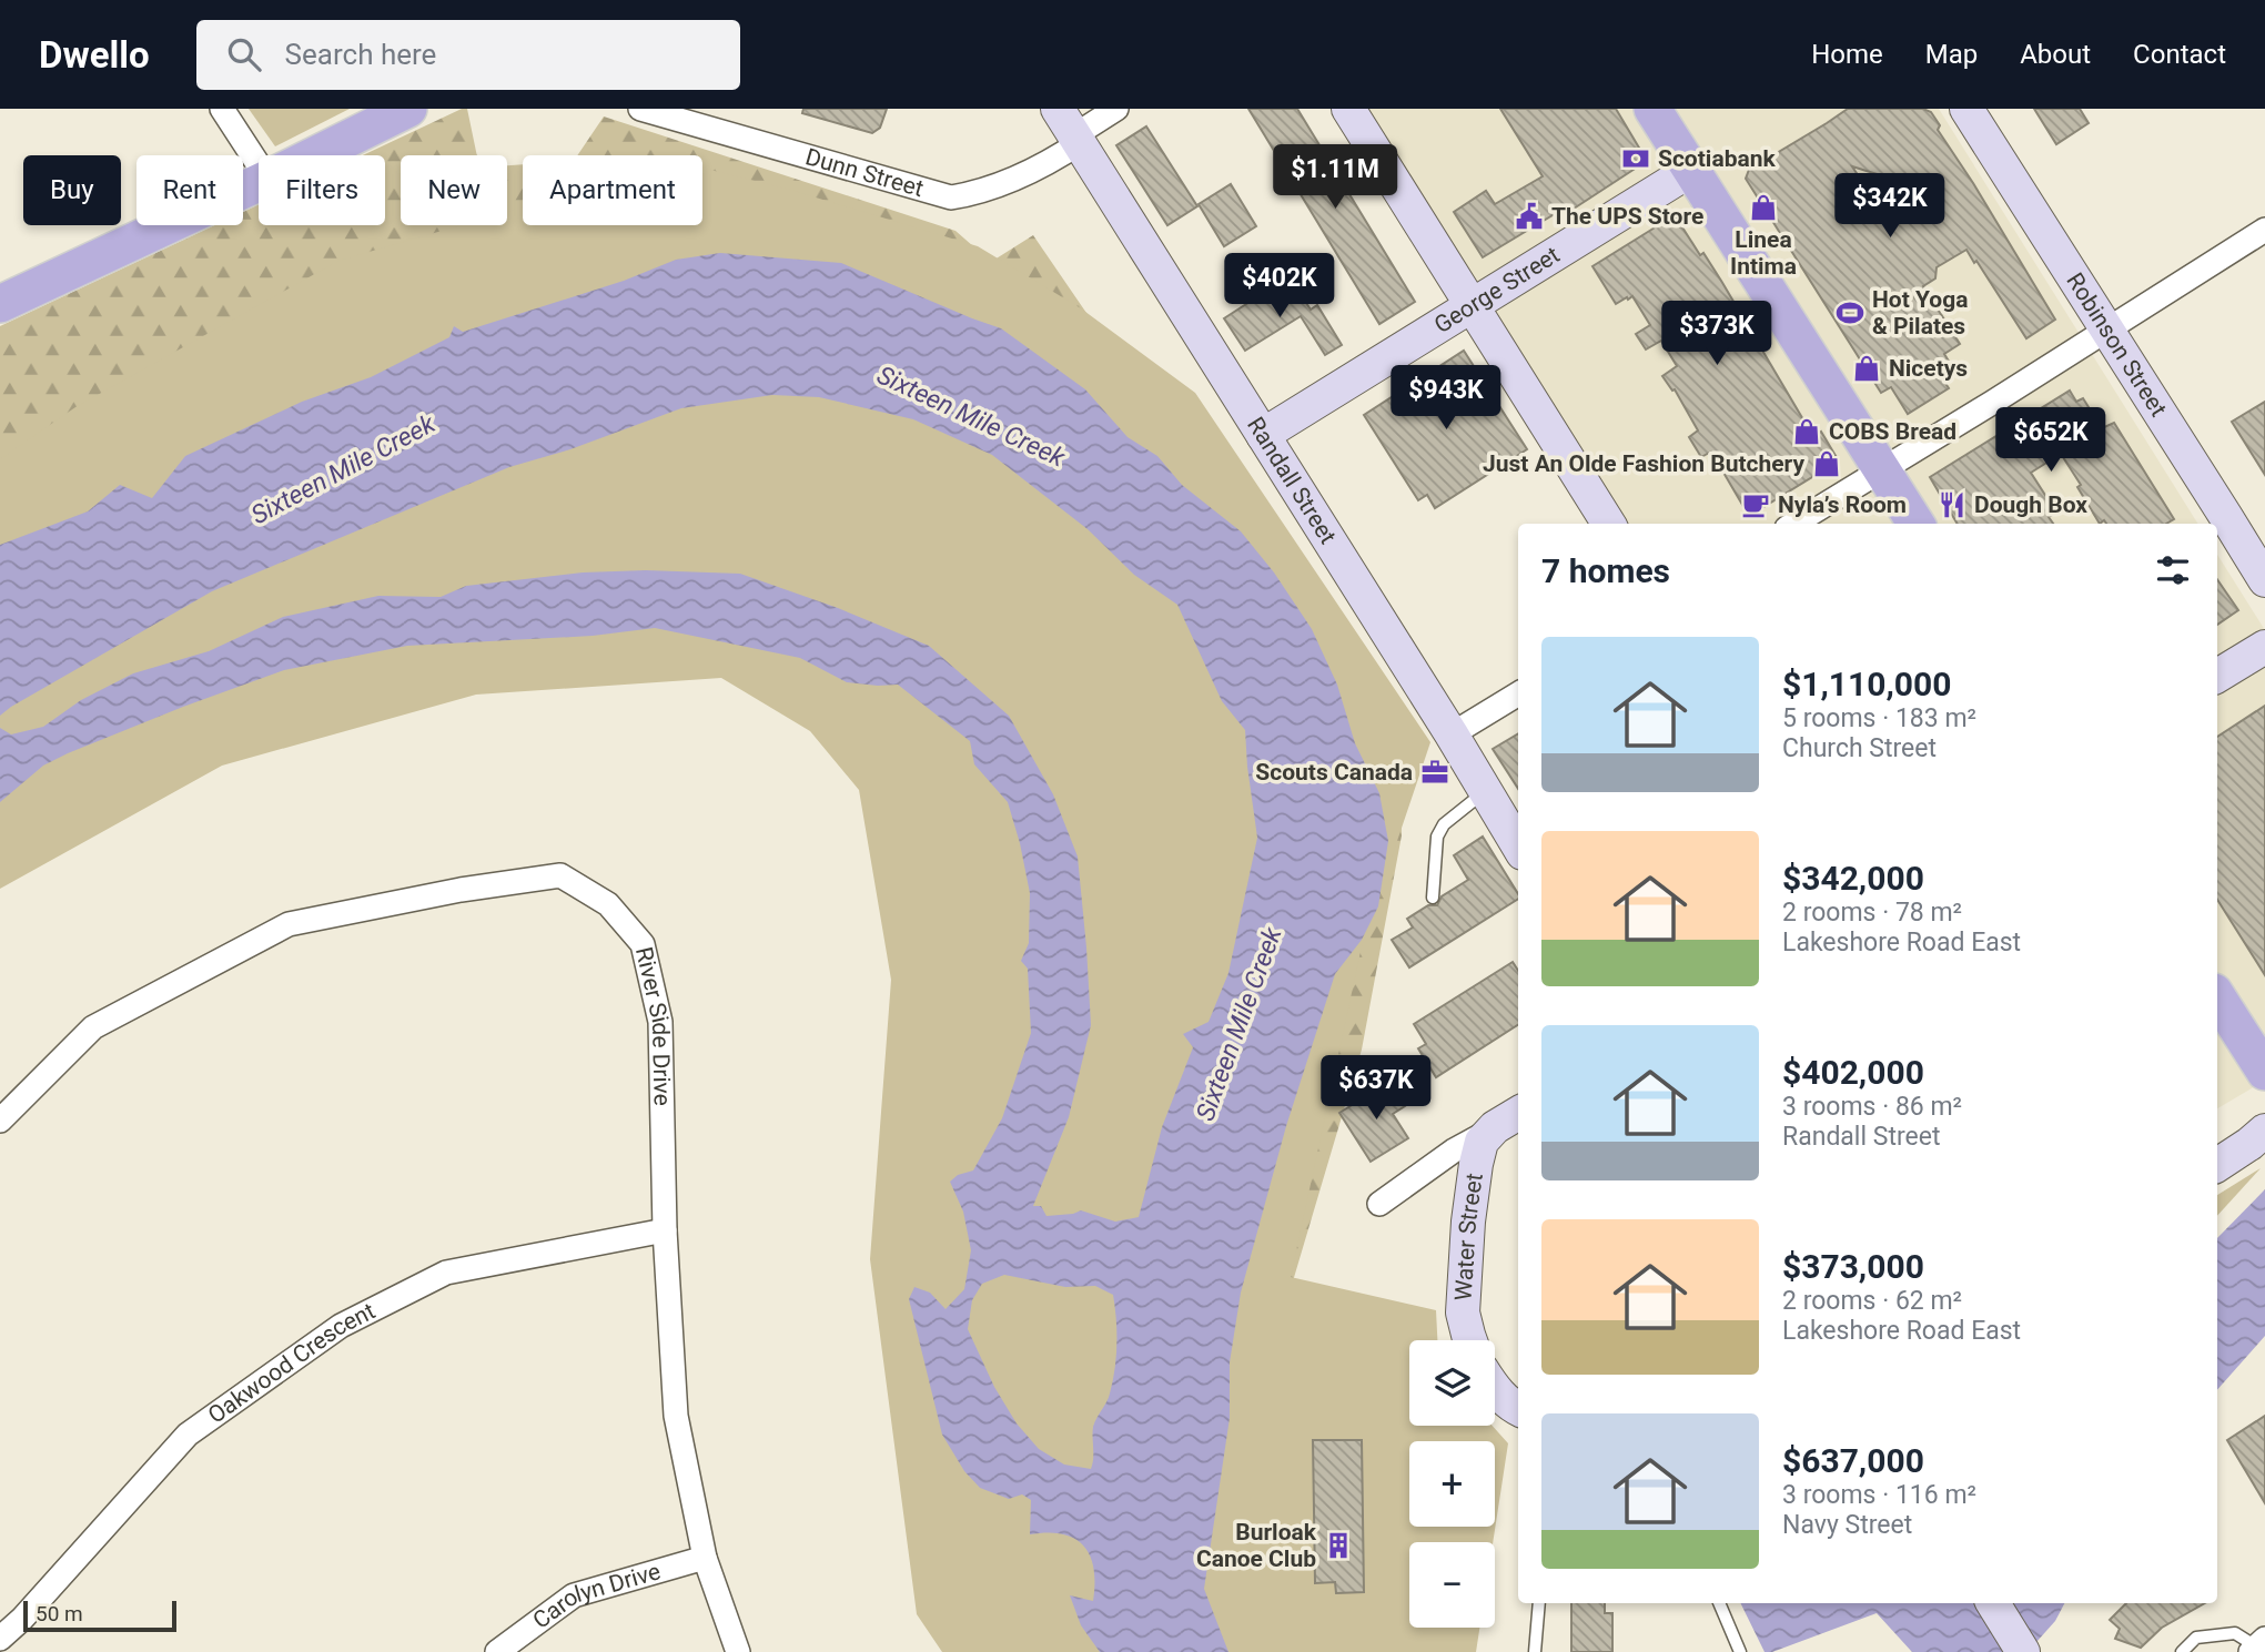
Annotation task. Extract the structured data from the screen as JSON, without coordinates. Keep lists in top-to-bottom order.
{
  "streets": {
    "street": [
      "Dunn Street",
      "George Street",
      "Robinson Street",
      "Randall Street",
      "River Side Drive",
      "Water Street",
      "Oakwood Crescent",
      "Carolyn Drive"
    ]
  },
  "crossings": [
    ["Dunn Street", "Randall Street"],
    ["George Street", "Randall Street"],
    ["River Side Drive", "Oakwood Crescent"],
    ["River Side Drive", "Carolyn Drive"]
  ],
  "water": ["Sixteen Mile Creek"],
  "places": {
    "bank": ["Scotiabank"],
    "shop": [
      "Linea Intima",
      "Nicetys",
      "COBS Bread",
      "Just An Olde Fashion Butchery"
    ],
    "public building": ["The UPS Store"],
    "sports": ["Hot Yoga & Pilates"],
    "cafe": ["Nyla’s Room"],
    "restaurant": ["Dough Box"],
    "office": ["Scouts Canada"],
    "building": ["Burloak Canoe Club"]
  },
  "scale_bar": "50 m",
  "page": {
    "header": "Dwello",
    "search": "Search here",
    "nav": [
      "Home",
      "Map",
      "About",
      "Contact"
    ],
    "price": [
      "$1.11M",
      "$342K",
      "$402K",
      "$373K",
      "$943K",
      "$652K",
      "$637K"
    ],
    "chip": [
      "Buy",
      "Rent",
      "Filters",
      "New",
      "Apartment"
    ],
    "heading": "7 homes",
    "list": [
      {
        "name": "$1,110,000",
        "note": "5 rooms · 183 m² · Church Street"
      },
      {
        "name": "$342,000",
        "note": "2 rooms · 78 m² · Lakeshore Road East"
      },
      {
        "name": "$402,000",
        "note": "3 rooms · 86 m² · Randall Street"
      },
      {
        "name": "$373,000",
        "note": "2 rooms · 62 m² · Lakeshore Road East"
      },
      {
        "name": "$637,000",
        "note": "3 rooms · 116 m² · Navy Street"
      }
    ],
    "map_buttons": ["+", "−"],
    "scale": "50 m"
  }
}
